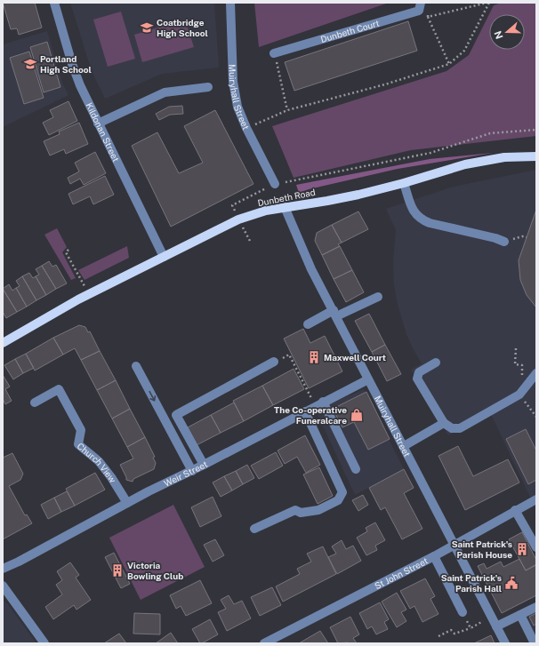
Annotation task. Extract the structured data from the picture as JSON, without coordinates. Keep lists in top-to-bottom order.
{
  "streets": {
    "main road": ["Dunbeth Road"],
    "street": [
      "Dunbeth Court",
      "Muiryhall Street",
      "Kildonan Street",
      "Church View",
      "Weir Street",
      "St John Street"
    ]
  },
  "crossings": [
    ["Muiryhall Street", "Dunbeth Road"],
    ["Muiryhall Street", "Weir Street"],
    ["Muiryhall Street", "St John Street"],
    ["Kildonan Street", "Dunbeth Road"],
    ["Church View", "Weir Street"]
  ],
  "places": {
    "school or university": ["Coatbridge High School", "Portland High School"],
    "building": ["Maxwell Court", "Saint Patrick's Parish House", "Victoria Bowling Club"],
    "shop": ["The Co-operative Funeralcare"],
    "public building": ["Saint Patrick's Parish Hall"]
  },
  "north": "left"
}
